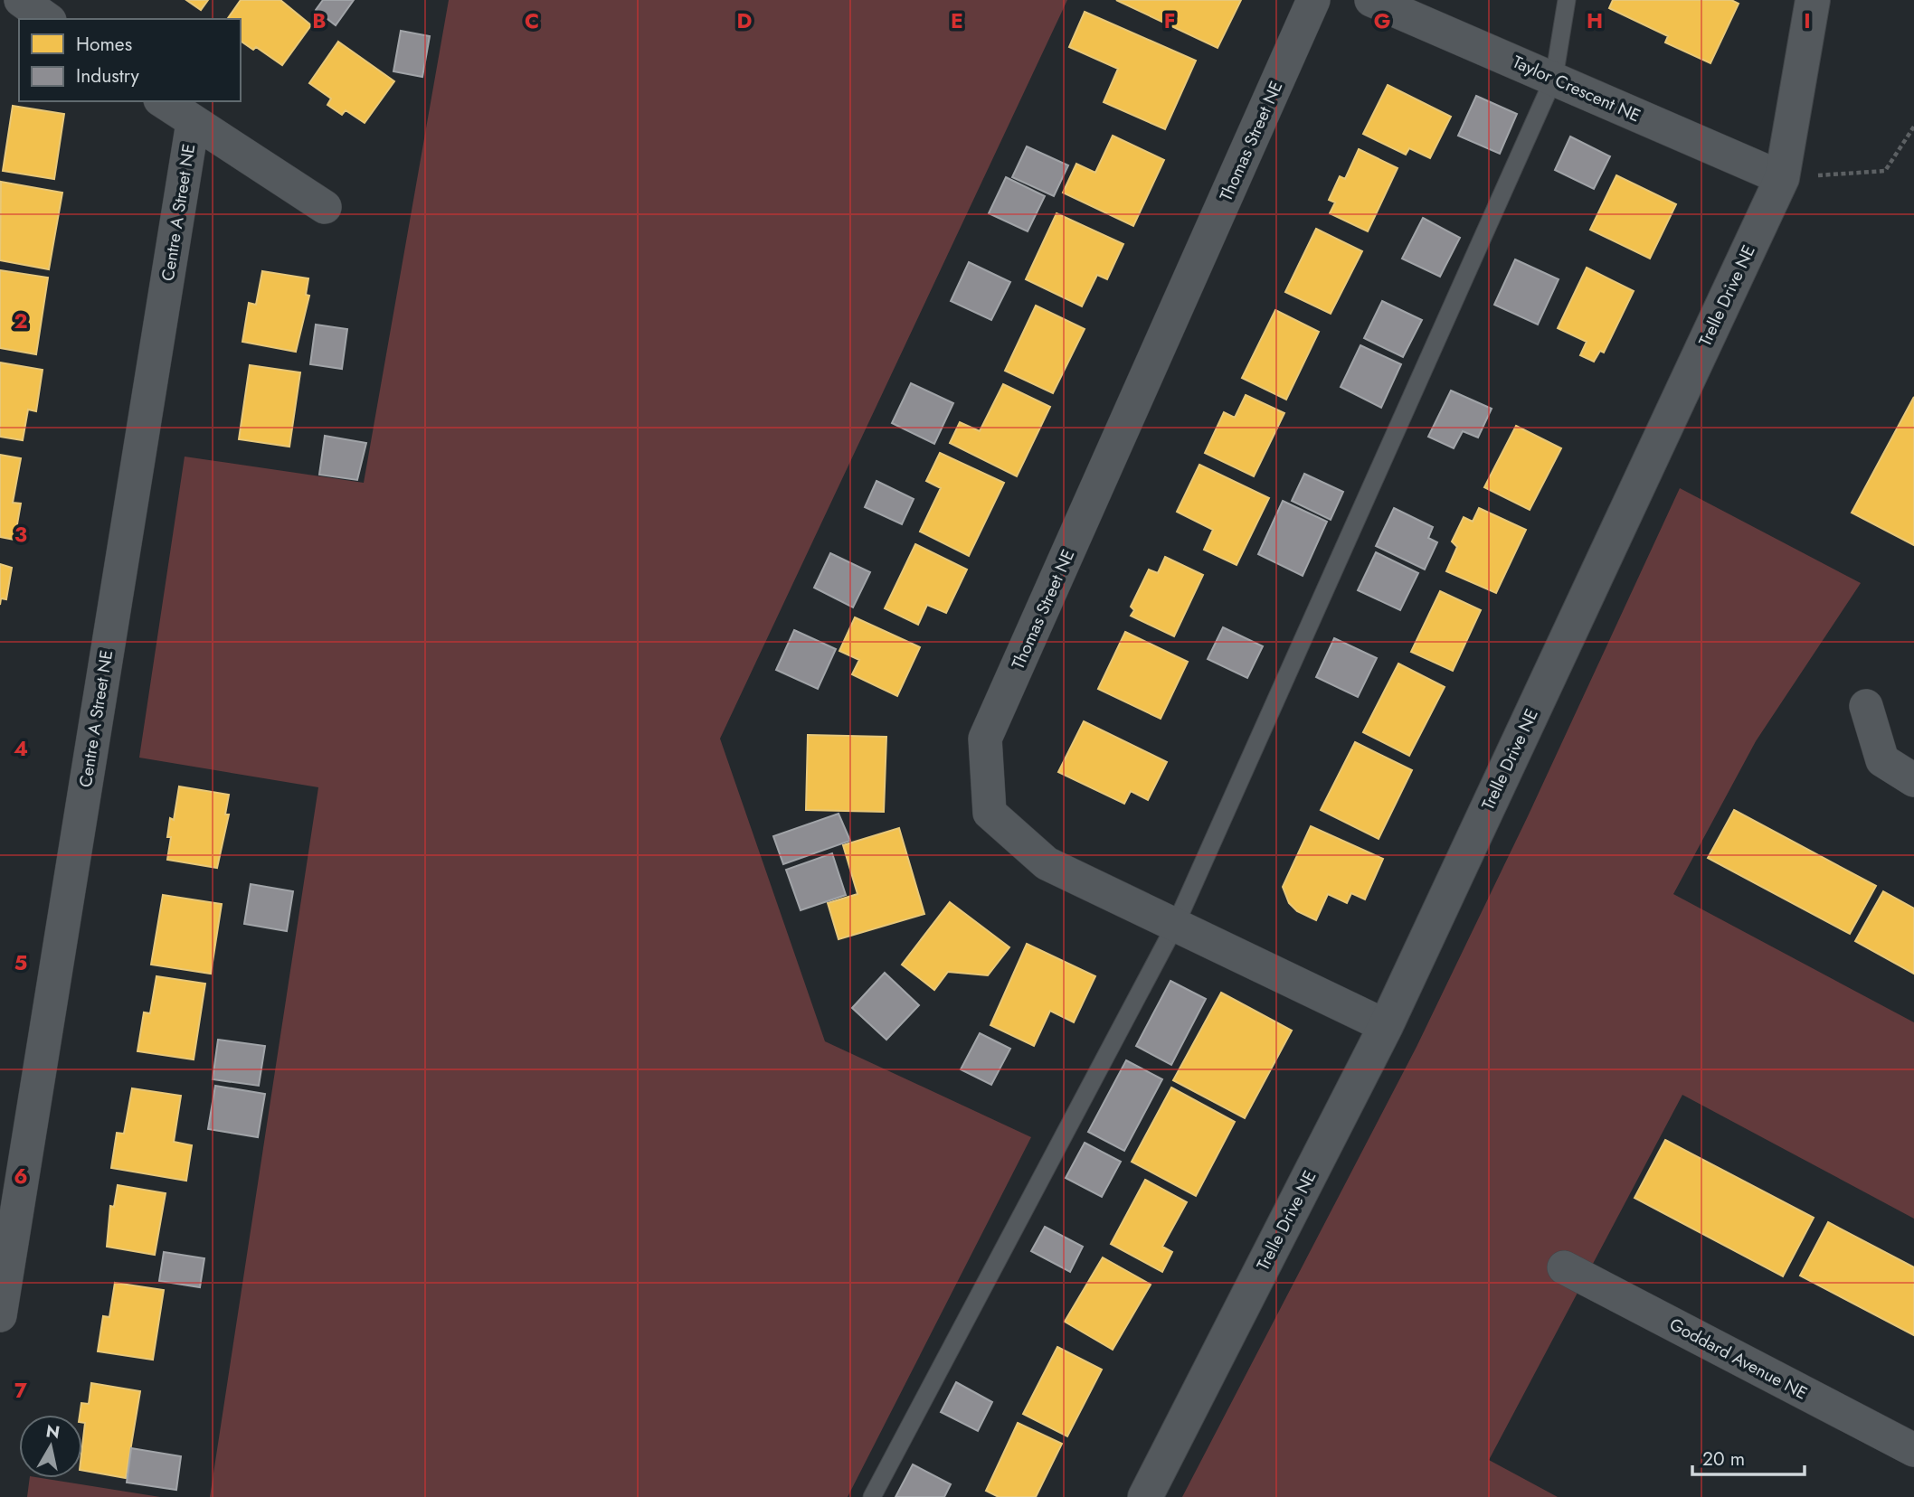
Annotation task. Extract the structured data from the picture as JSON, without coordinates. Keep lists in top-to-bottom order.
{
  "streets": {
    "street": [
      "Taylor Crescent NE",
      "Thomas Street NE",
      "Centre A Street NE",
      "Trelle Drive NE",
      "Goddard Avenue NE"
    ]
  },
  "crossings": [
    ["Taylor Crescent NE", "Trelle Drive NE"],
    ["Thomas Street NE", "Trelle Drive NE"]
  ],
  "legend": ["Homes", "Industry"],
  "scale_bar": "20 m",
  "north": "top",
  "grid": {
    "columns": [
      "B",
      "C",
      "D",
      "E",
      "F",
      "G",
      "H",
      "I"
    ],
    "rows": [
      "2",
      "3",
      "4",
      "5",
      "6",
      "7"
    ]
  }
}
